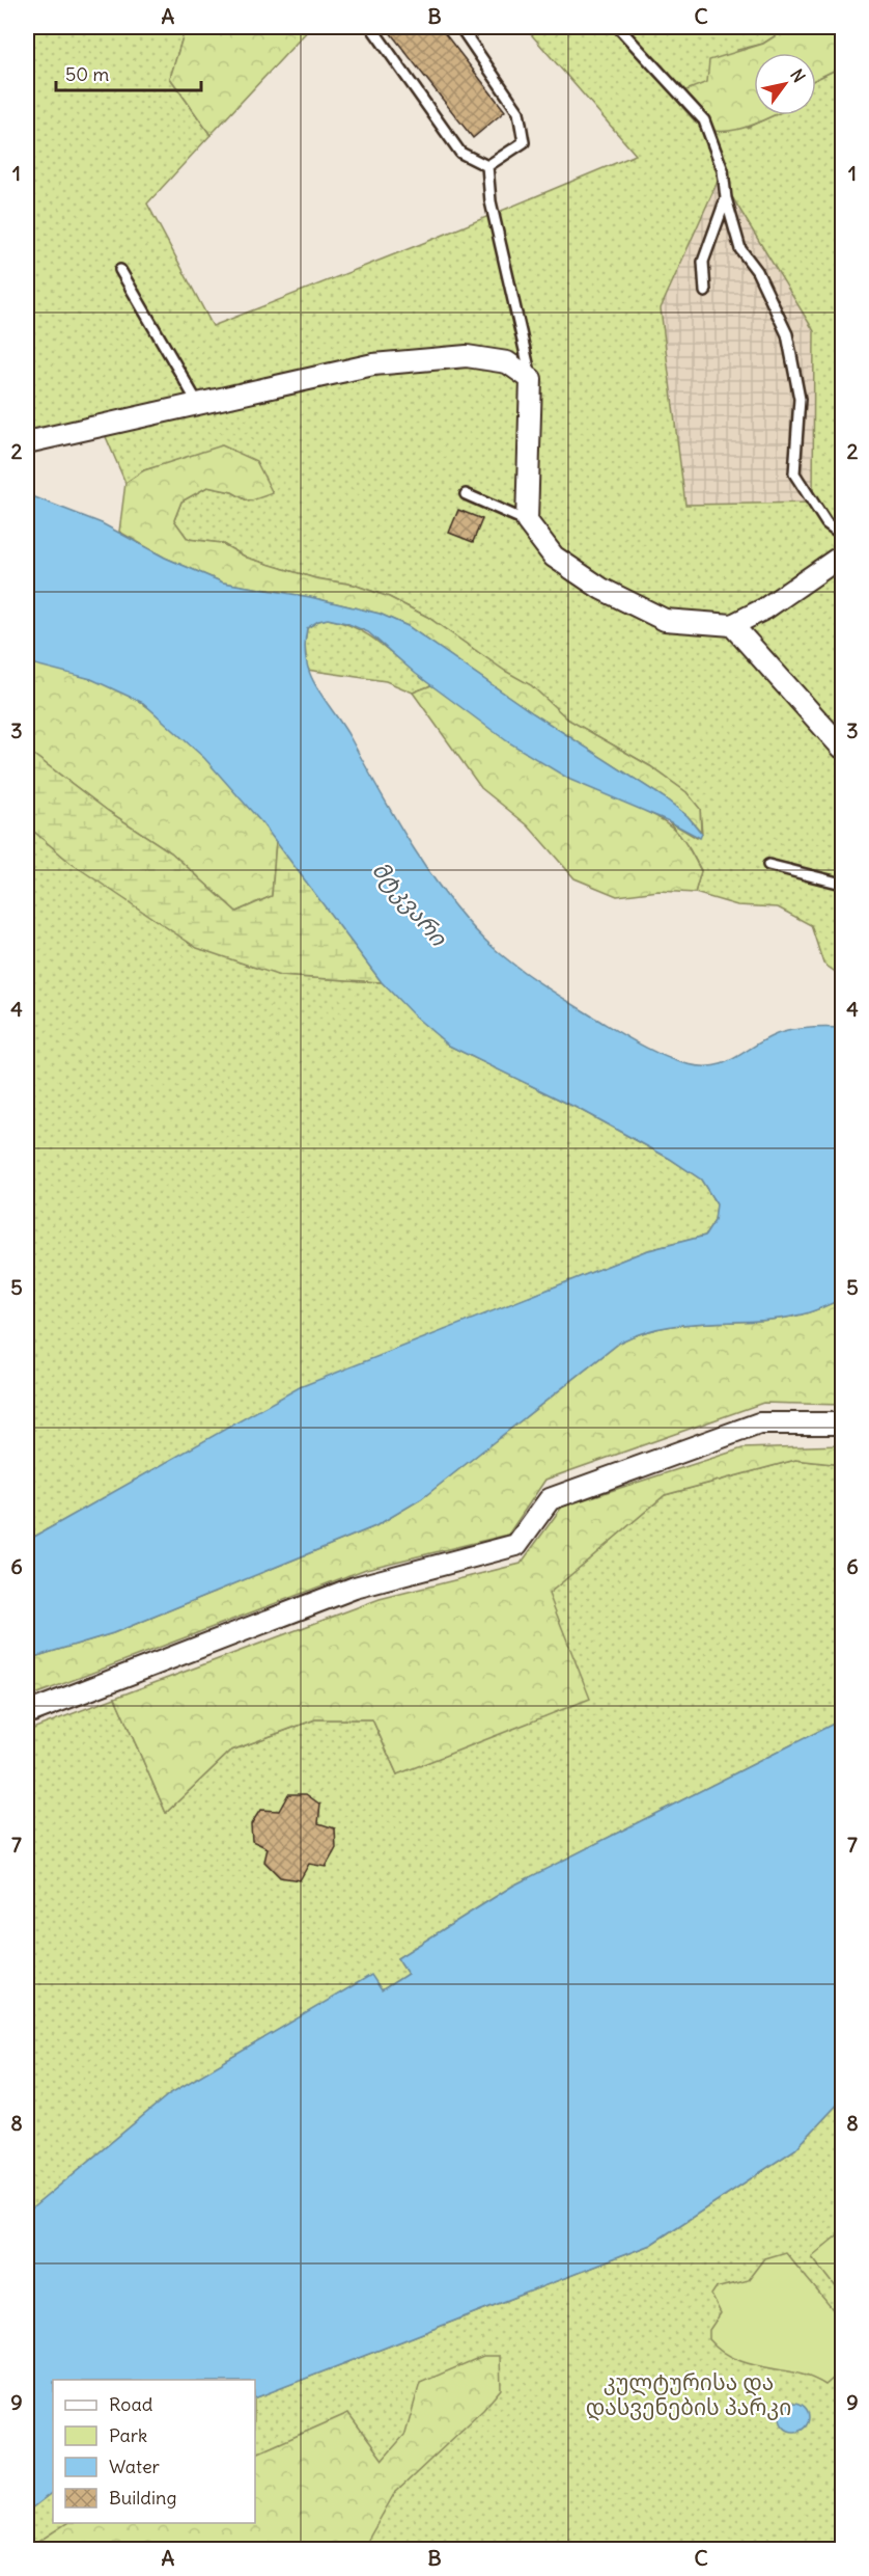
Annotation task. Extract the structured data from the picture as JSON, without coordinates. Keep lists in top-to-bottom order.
{
  "water": ["მტკვარი"],
  "parks": ["კულტურისა და დასვენების პარკი"],
  "legend": [
    "Road",
    "Park",
    "Water",
    "Building"
  ],
  "scale_bar": "50 m",
  "north": "top right",
  "grid": {
    "columns": ["A", "B", "C"],
    "rows": [
      "1",
      "2",
      "3",
      "4",
      "5",
      "6",
      "7",
      "8",
      "9"
    ]
  }
}
